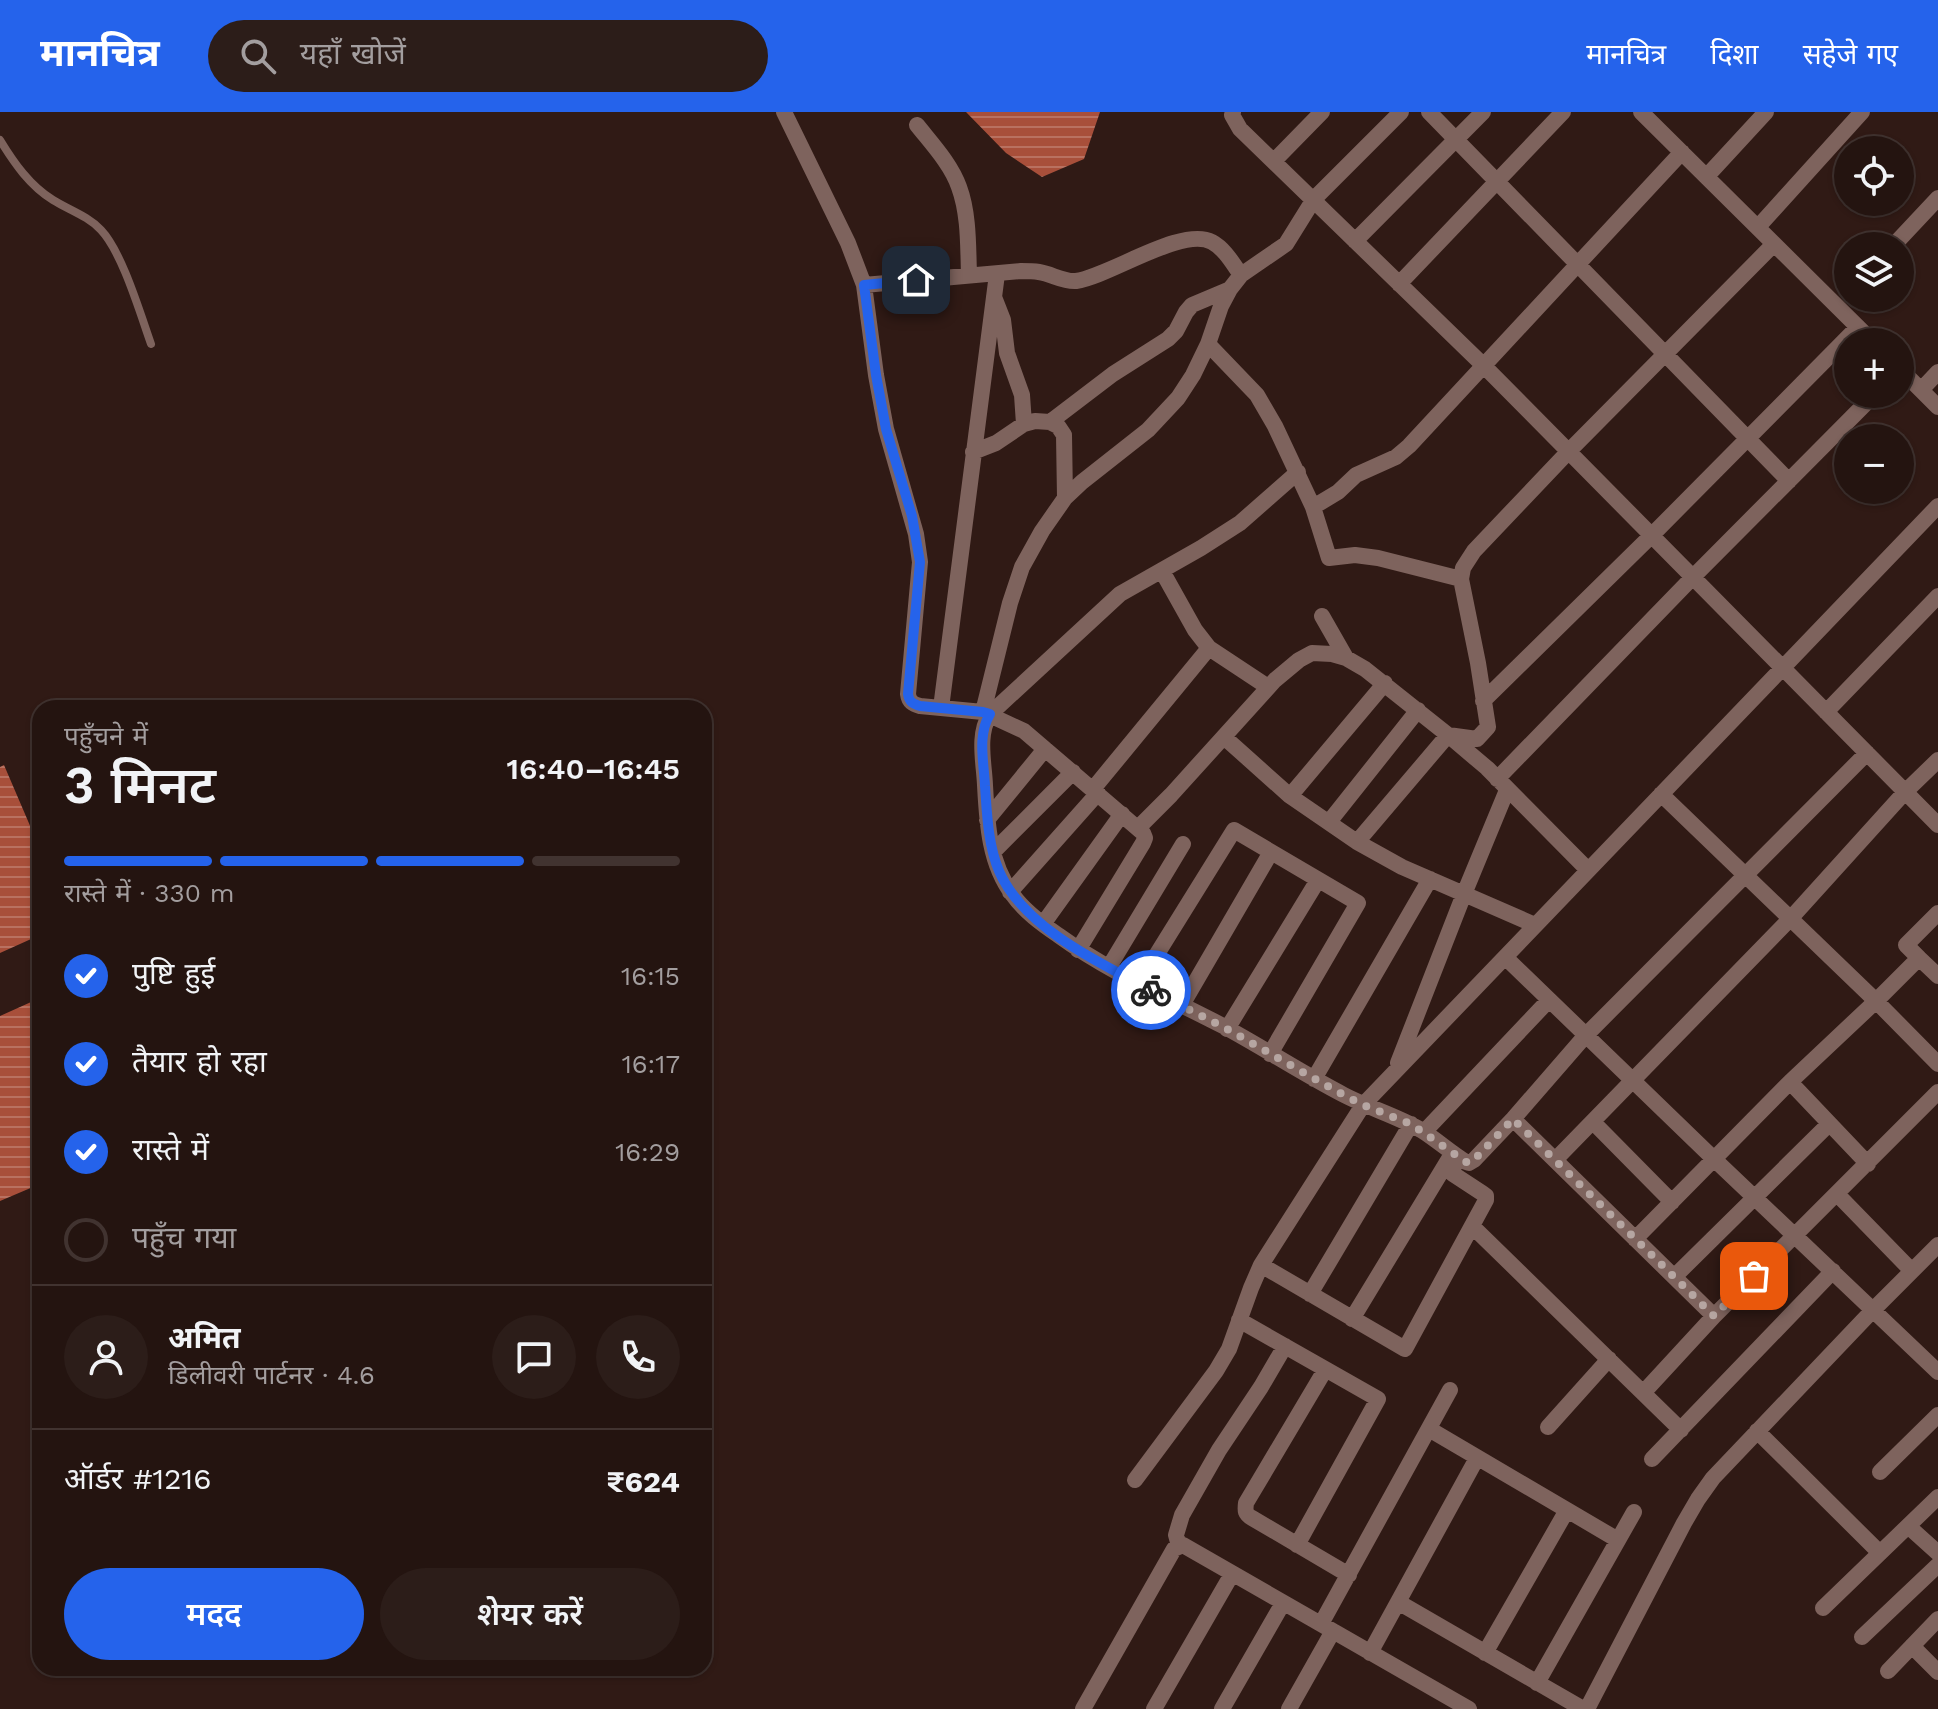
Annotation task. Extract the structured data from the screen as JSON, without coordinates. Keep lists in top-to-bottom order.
{
  "page": {
    "header": "मानचित्र",
    "search": "यहाँ खोजें",
    "nav": ["मानचित्र", "दिशा", "सहेजे गए"],
    "map_buttons": ["+", "−"],
    "heading": ["3 मिनट", "पहुँचने में", "16:40–16:45"],
    "panel": [
      "अमित",
      "डिलीवरी पार्टनर · 4.6",
      "ऑर्डर #1216",
      "₹624"
    ],
    "bar": "रास्ते में · 330 m",
    "list": [
      ["पुष्टि हुई", "16:15"],
      ["तैयार हो रहा", "16:17"],
      ["रास्ते में", "16:29"],
      "पहुँच गया"
    ],
    "buttons": ["मदद", "शेयर करें"]
  }
}
